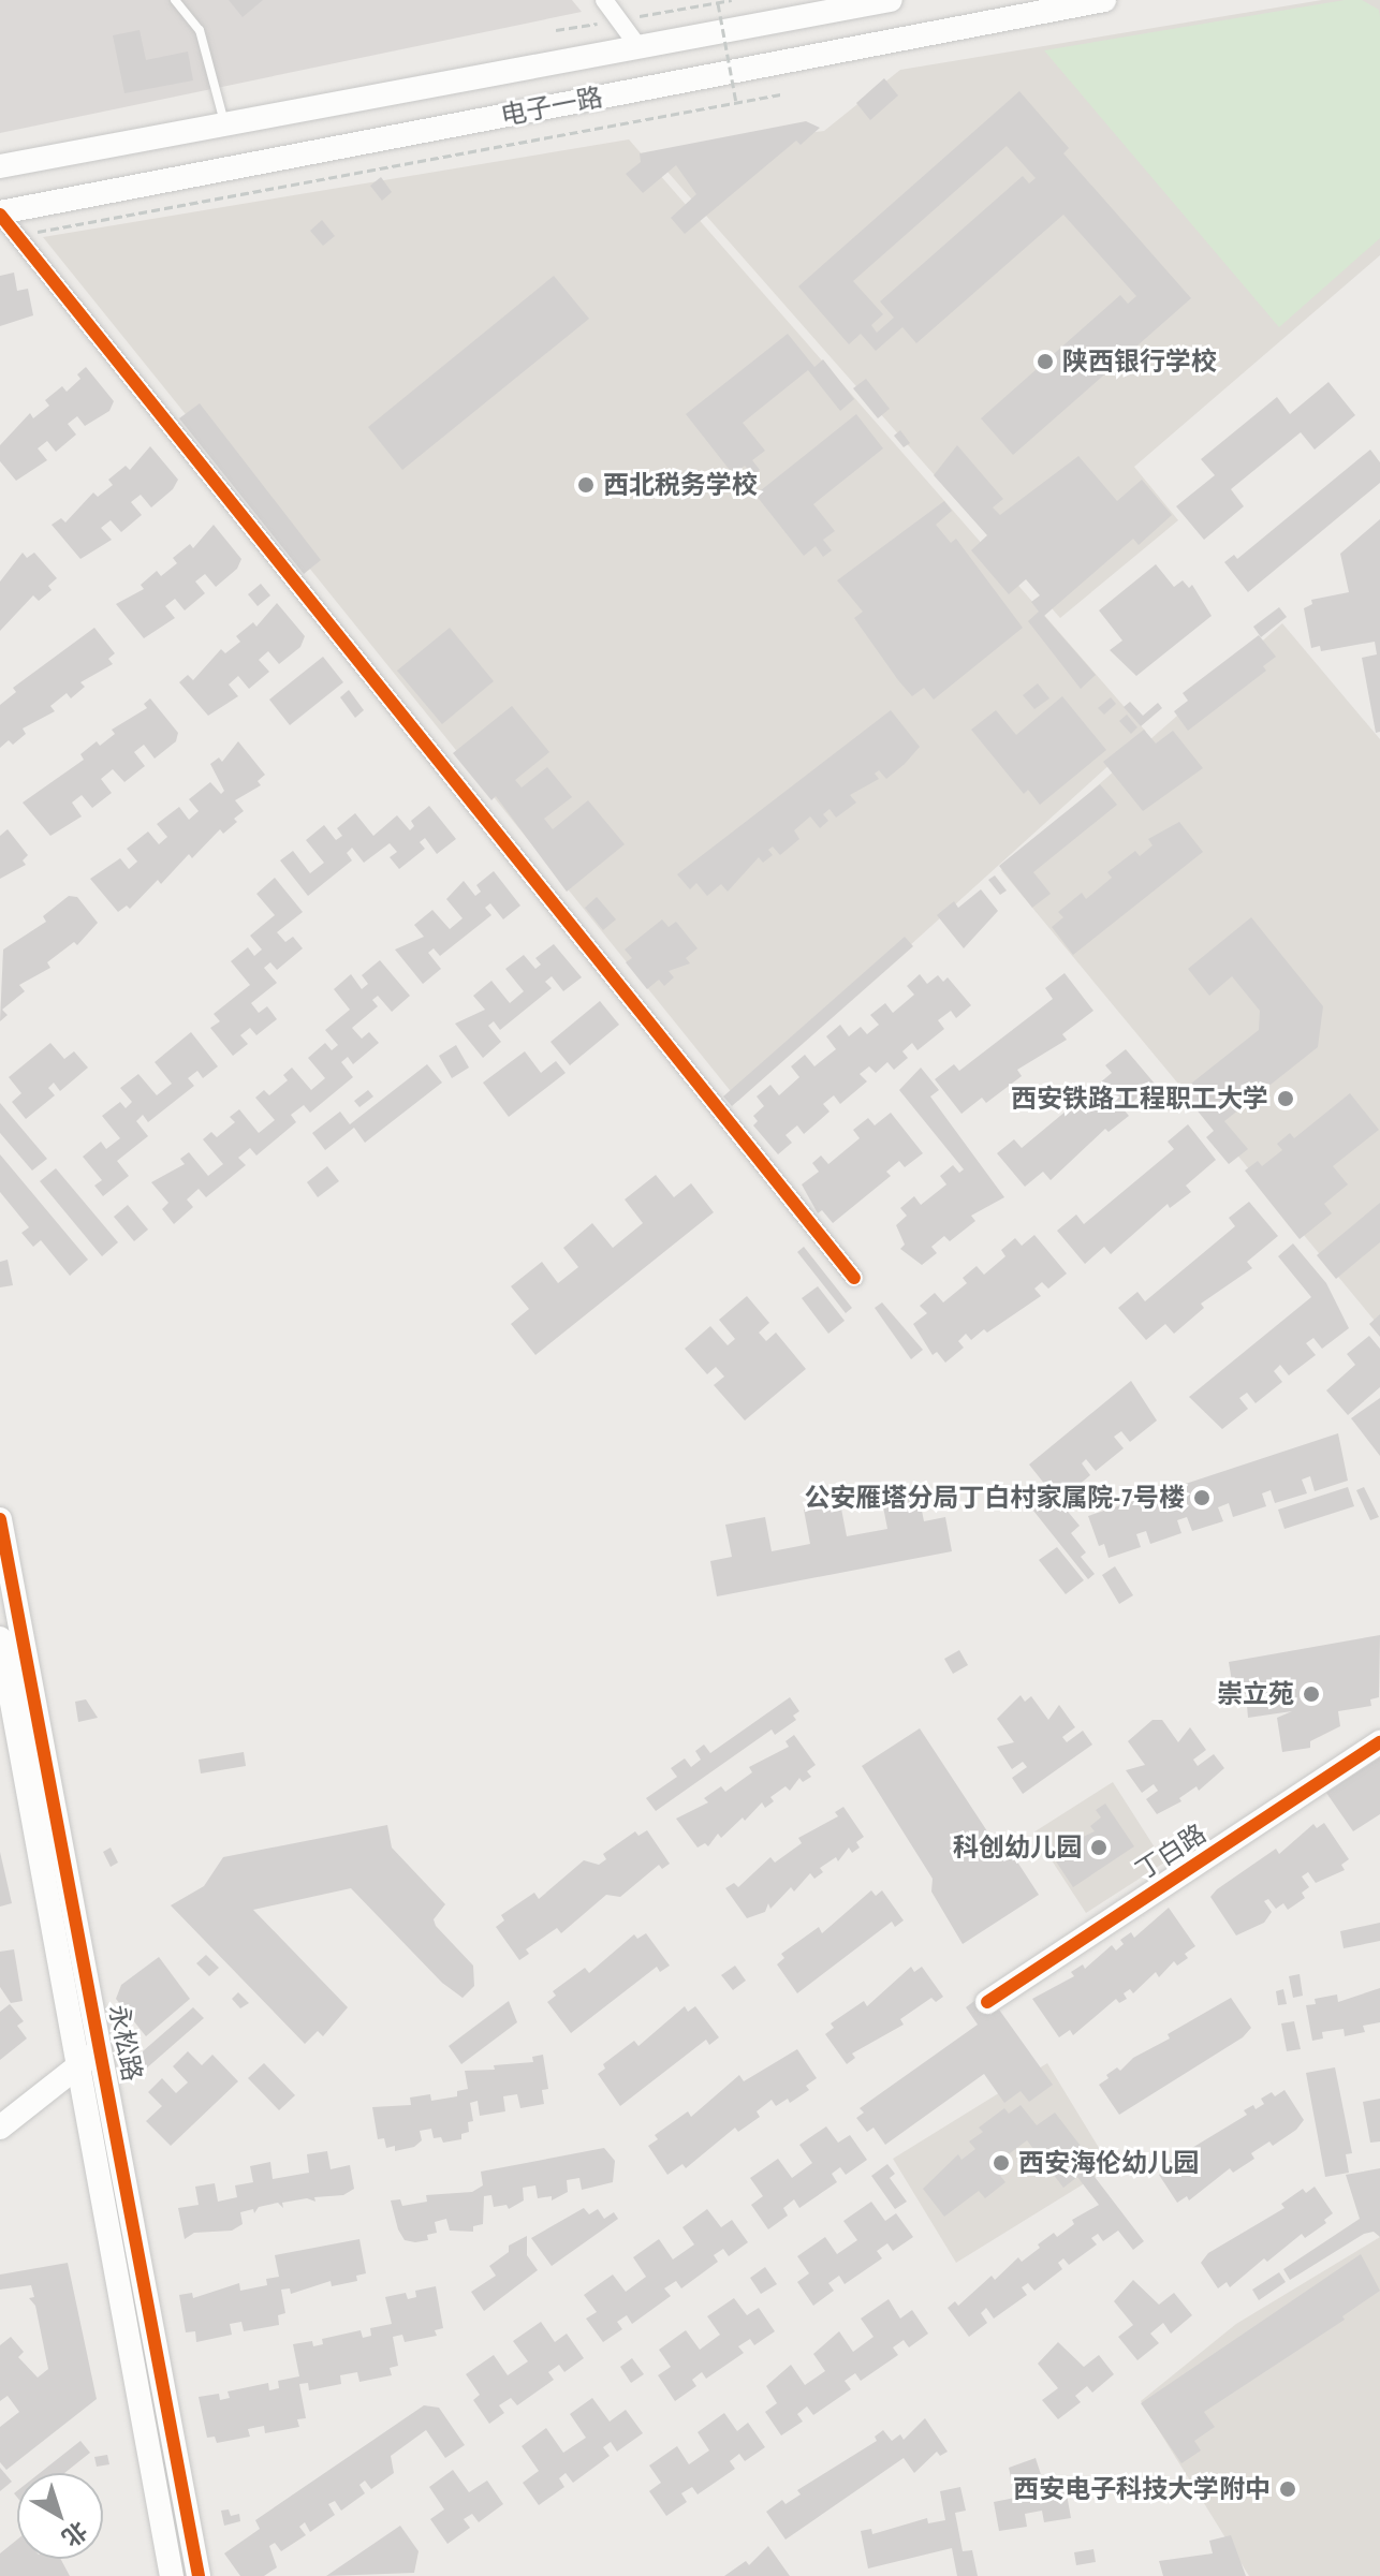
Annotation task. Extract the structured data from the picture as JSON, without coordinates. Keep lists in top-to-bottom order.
{
  "streets": {
    "street": ["电子一路", "丁白路", "永松路"]
  },
  "places": [
    "陕西银行学校",
    "西北税务学校",
    "西安铁路工程职工大学",
    "公安雁塔分局丁白村家属院-7号楼",
    "崇立苑",
    "科创幼儿园",
    "西安海伦幼儿园",
    "西安电子科技大学附中"
  ],
  "north": "bottom right"
}
